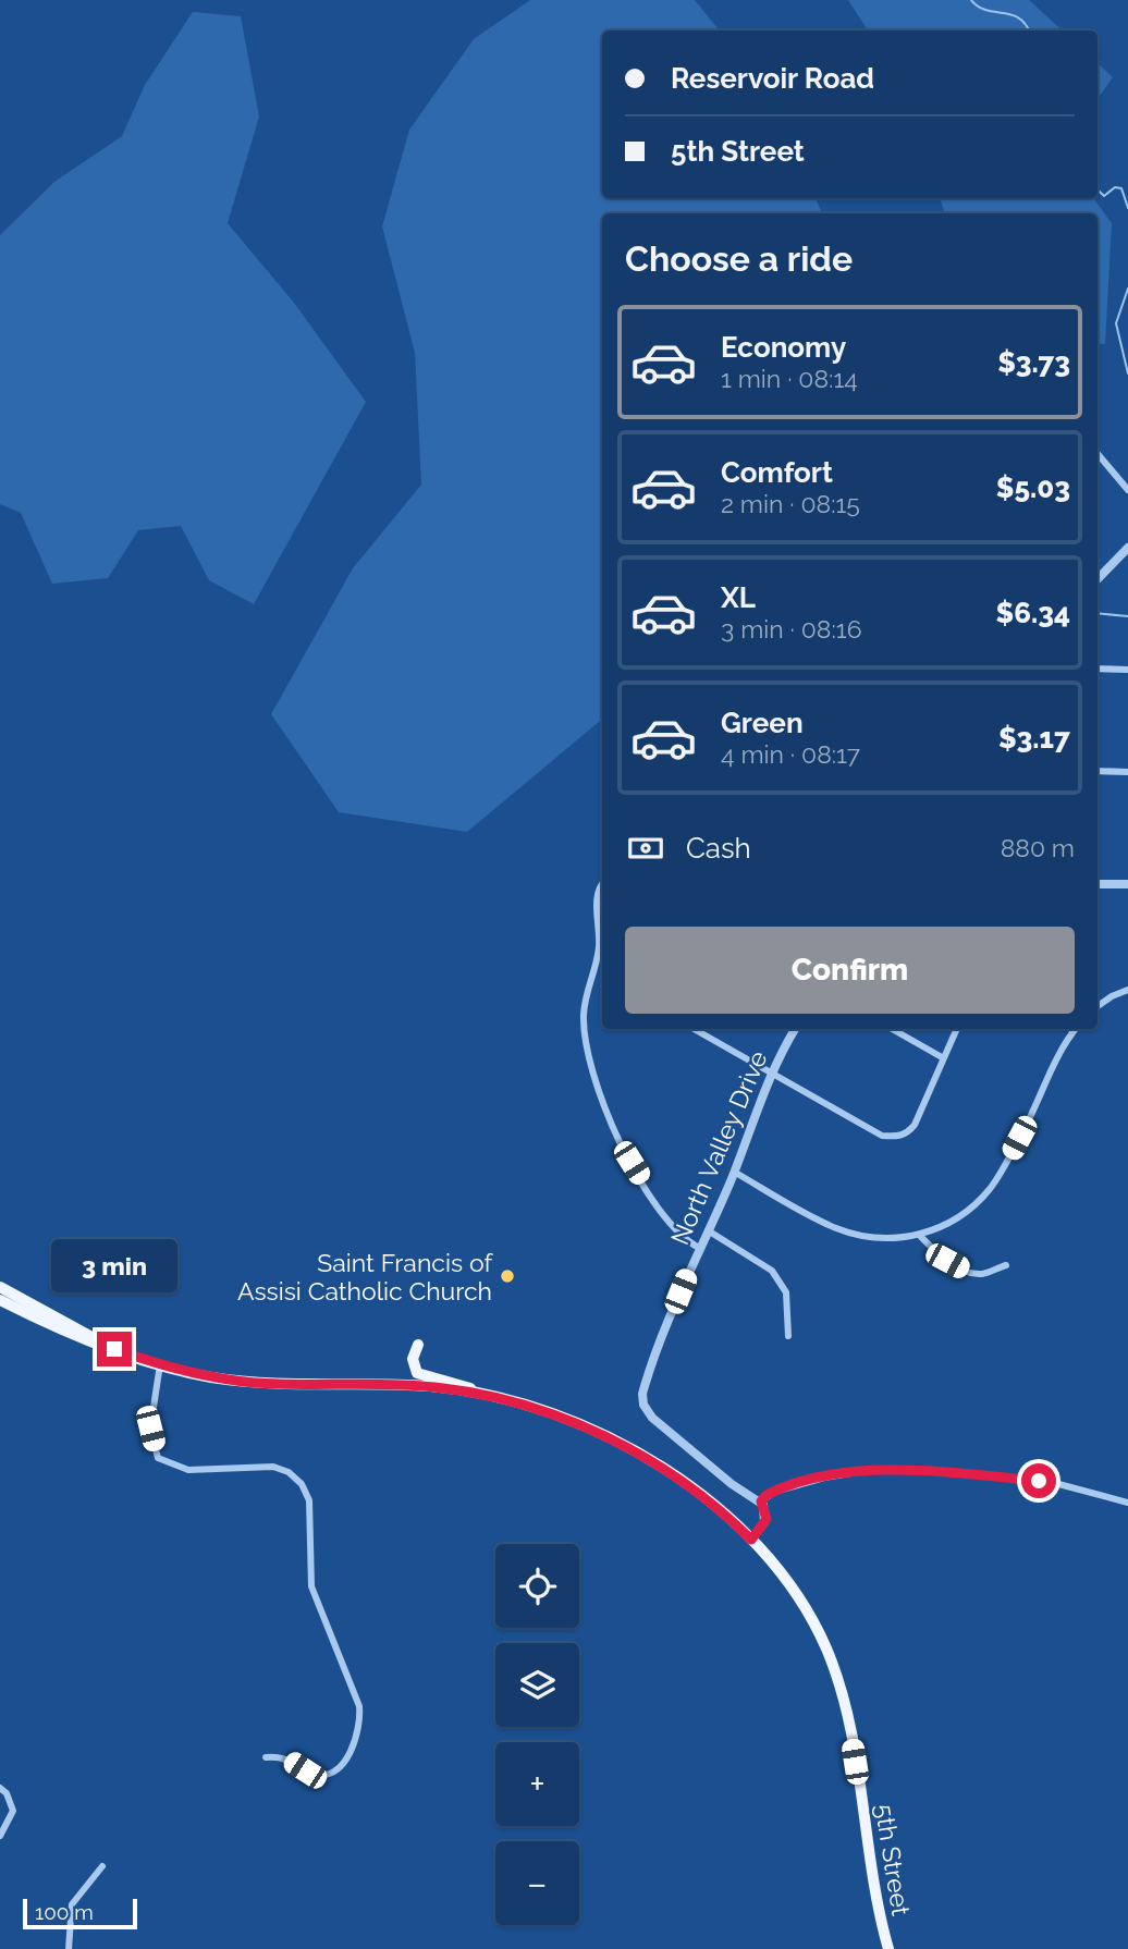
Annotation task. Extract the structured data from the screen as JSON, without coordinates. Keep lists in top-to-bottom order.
{
  "streets": {
    "main road": ["5th Street"],
    "street": ["North Valley Drive"]
  },
  "places": ["Saint Francis of Assisi Catholic Church"],
  "scale_bar": "100 m",
  "page": {
    "banner": ["Reservoir Road", "5th Street"],
    "heading": "Choose a ride",
    "list": [
      {
        "name": "Economy",
        "note": "1 min · 08:14",
        "value": "$3.73"
      },
      {
        "name": "Comfort",
        "note": "2 min · 08:15",
        "value": "$5.03"
      },
      {
        "name": "XL",
        "note": "3 min · 08:16",
        "value": "$6.34"
      },
      {
        "name": "Green",
        "note": "4 min · 08:17",
        "value": "$3.17"
      }
    ],
    "pay": ["Cash", "880 m"],
    "buttons": "Confirm",
    "bubble": "3 min",
    "map_buttons": ["+", "−"],
    "scale": "100 m"
  }
}
